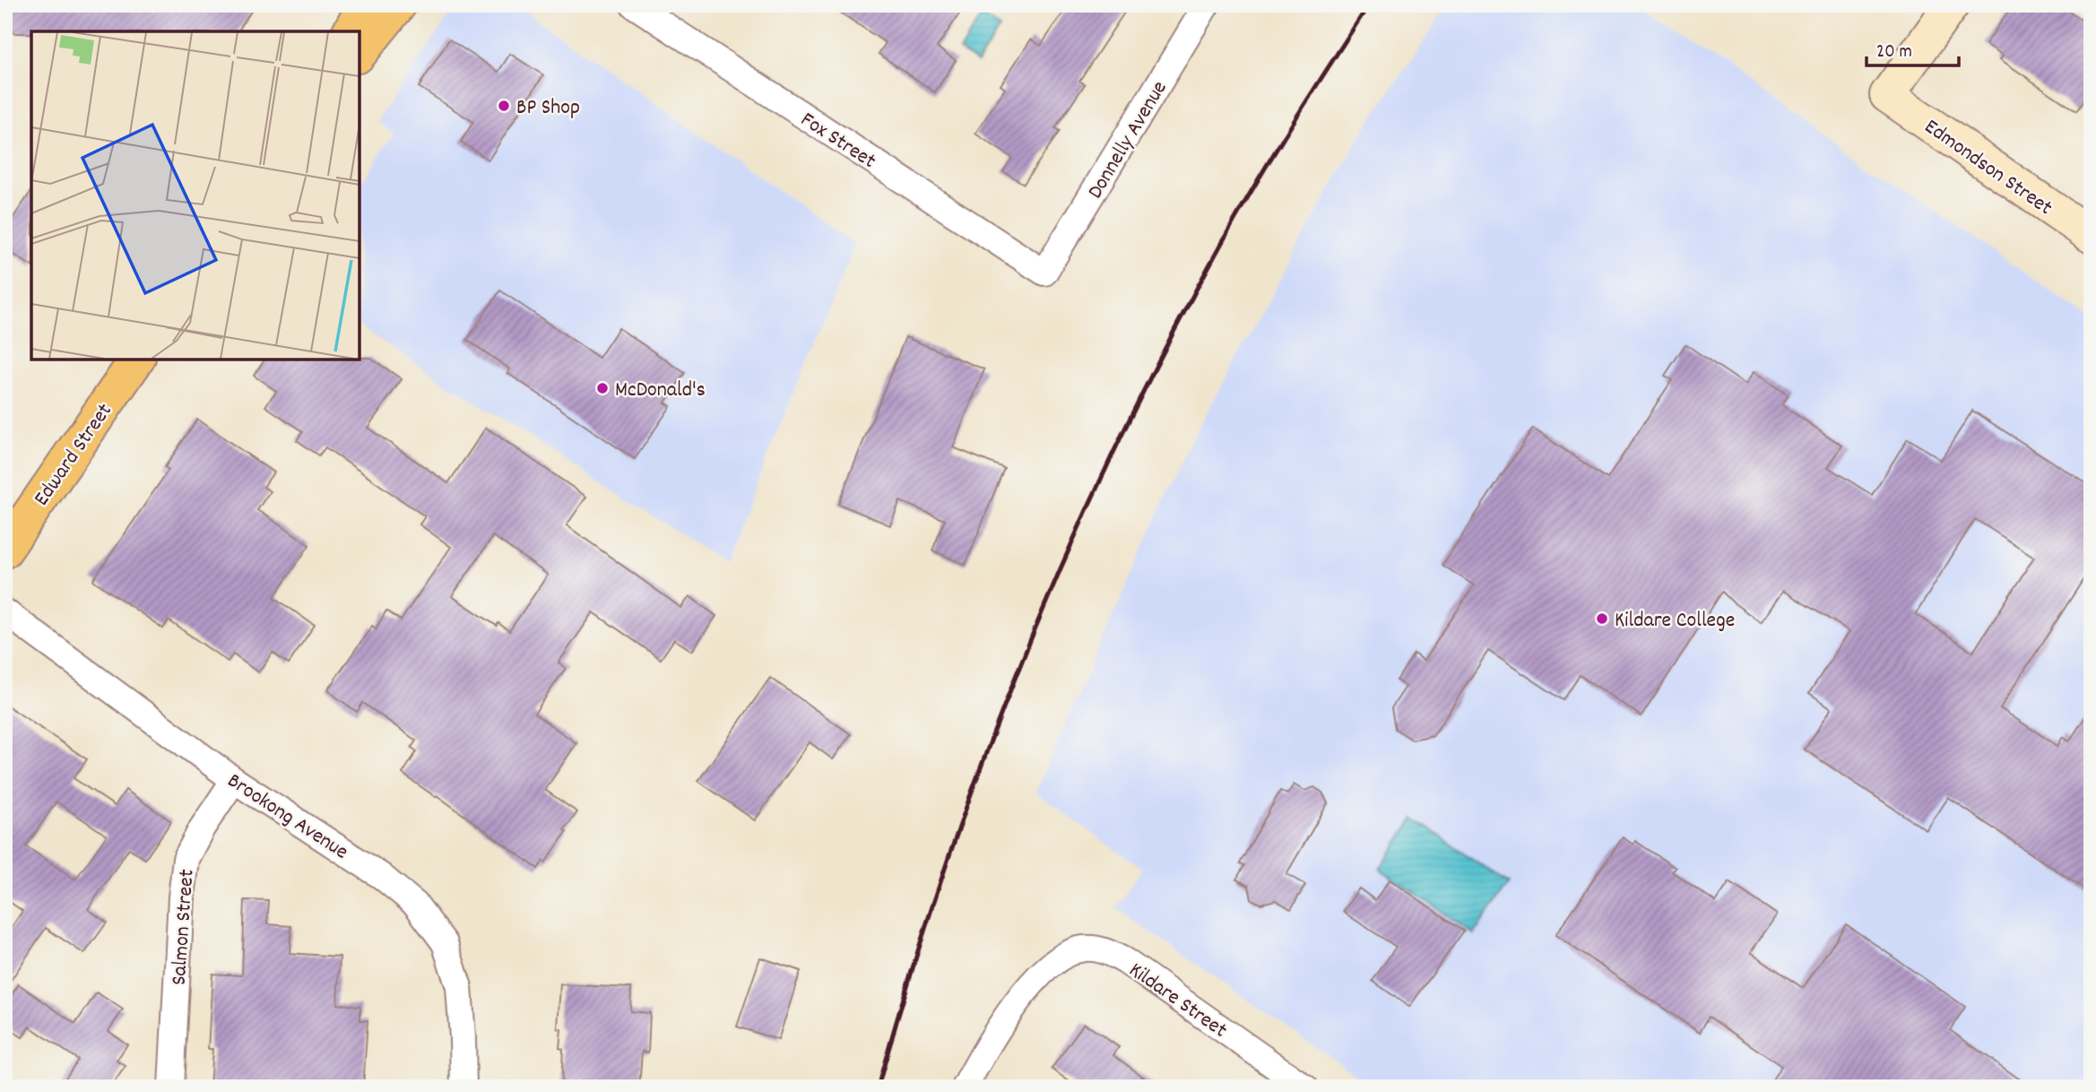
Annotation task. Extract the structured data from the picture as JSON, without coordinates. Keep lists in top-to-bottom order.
{
  "streets": {
    "highway": ["Edward Street"],
    "street": [
      "Fox Street",
      "Donnelly Avenue",
      "Edmondson Street",
      "Brookong Avenue",
      "Salmon Street",
      "Kildare Street"
    ]
  },
  "crossings": [
    ["Fox Street", "Donnelly Avenue"],
    ["Brookong Avenue", "Salmon Street"]
  ],
  "places": ["BP Shop", "McDonald's", "Kildare College"],
  "scale_bar": "20 m"
}
